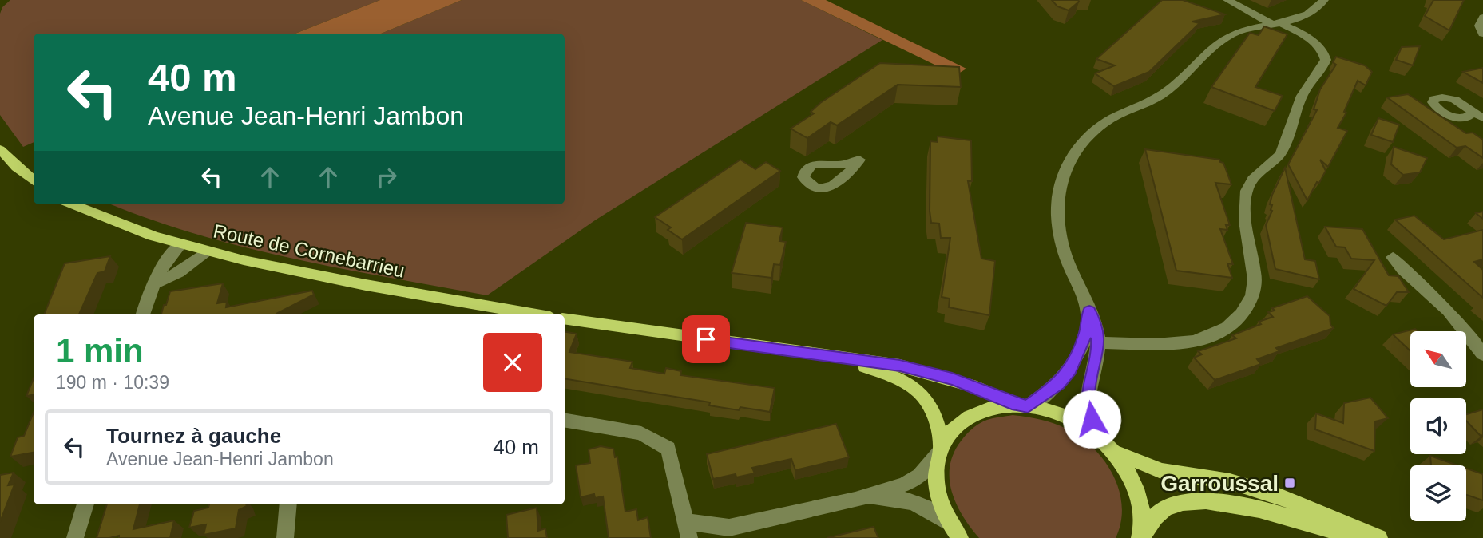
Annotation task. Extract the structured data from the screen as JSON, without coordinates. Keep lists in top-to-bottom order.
{
  "streets": {
    "main road": ["Route de Cornebarrieu"]
  },
  "places": {
    "transit": ["Garroussal"]
  },
  "north": "top left",
  "page": {
    "turn": ["40 m", "Avenue Jean-Henri Jambon"],
    "heading": ["1 min", "190 m · 10:39"],
    "list": [
      {
        "name": "Tournez à gauche",
        "note": "Avenue Jean-Henri Jambon",
        "value": "40 m"
      }
    ]
  }
}
